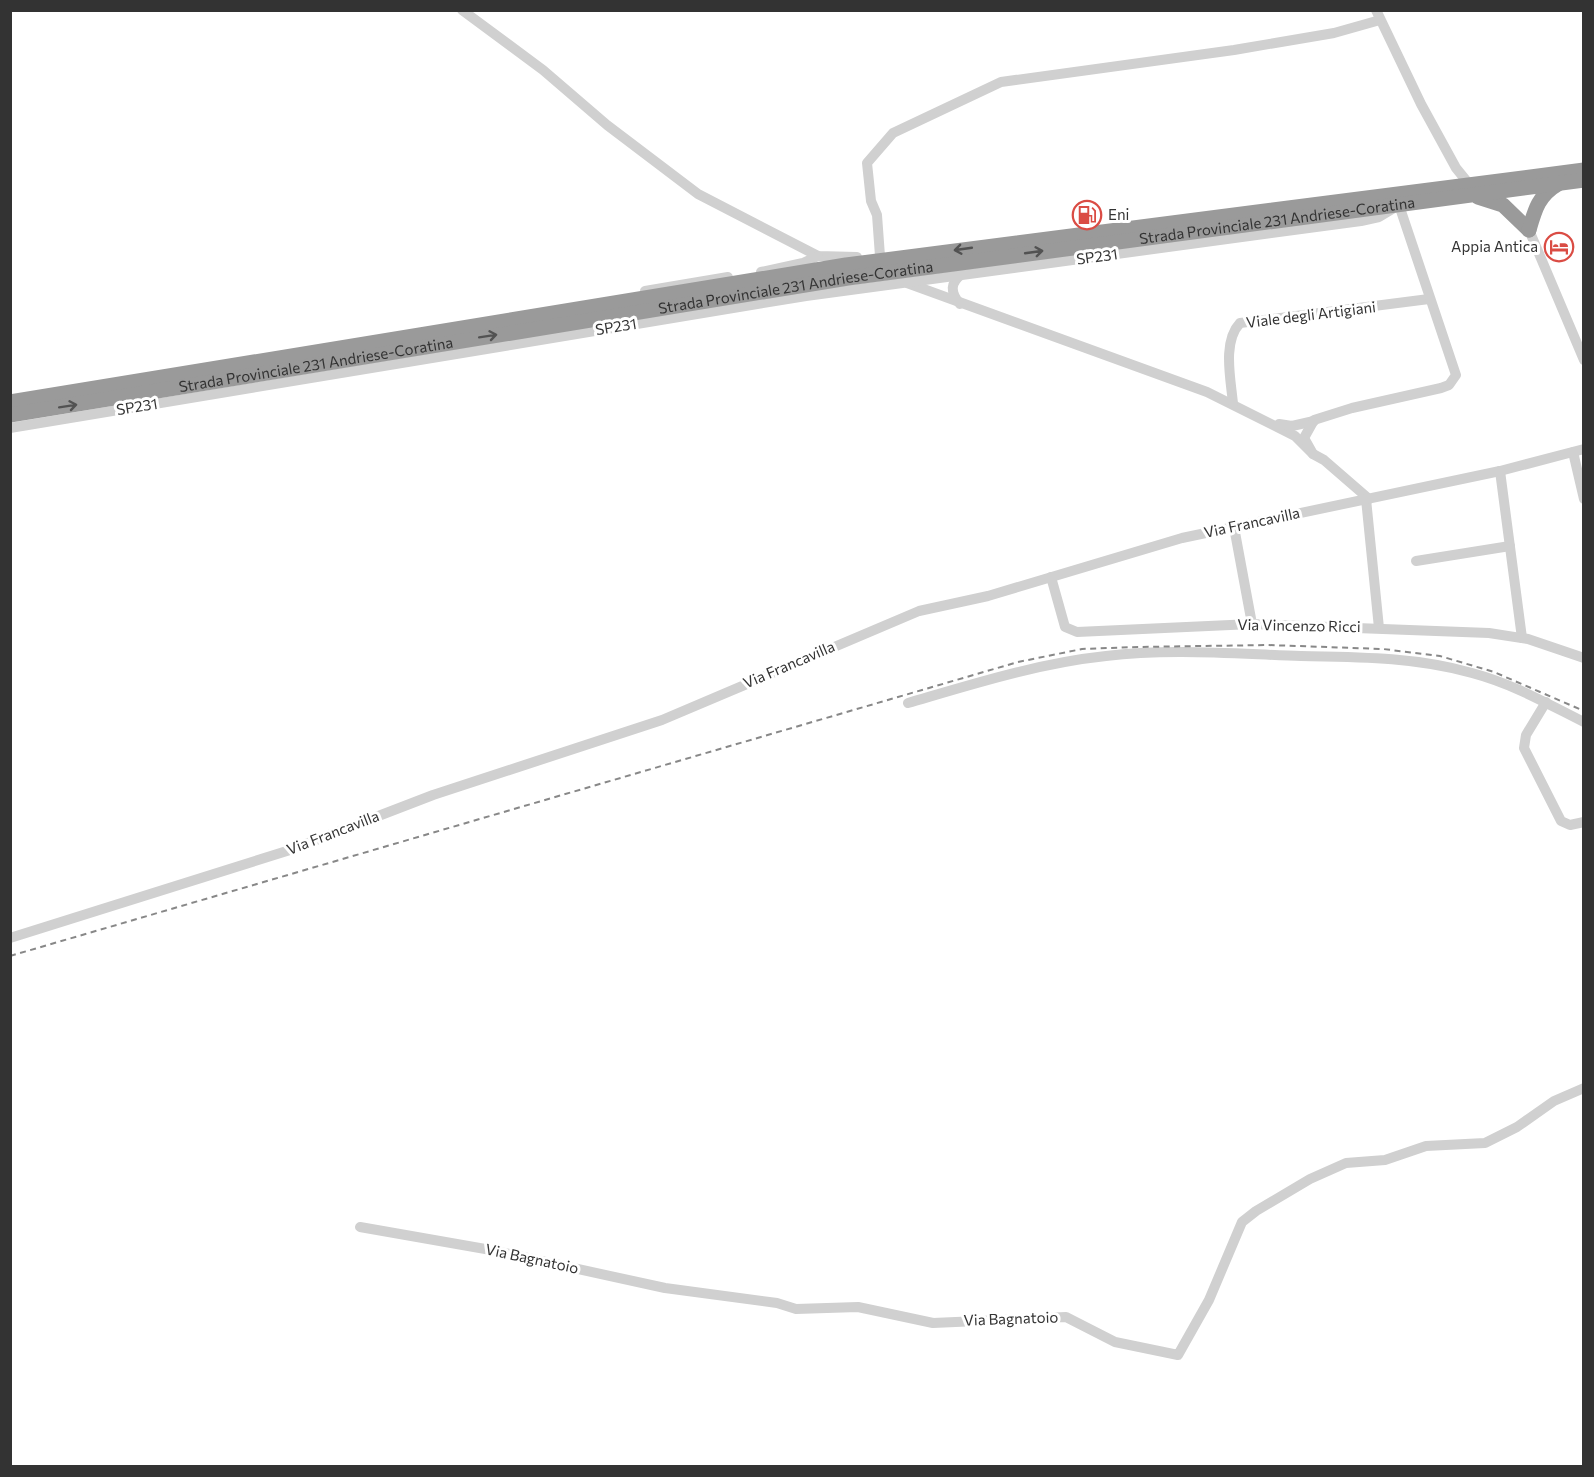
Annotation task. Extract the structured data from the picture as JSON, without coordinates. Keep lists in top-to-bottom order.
{
  "streets": {
    "highway": ["Strada Provinciale 231 Andriese-Coratina", "SP231"],
    "street": [
      "Viale degli Artigiani",
      "Via Francavilla",
      "Via Vincenzo Ricci",
      "Via Bagnatoio"
    ]
  },
  "crossings": [
    ["Strada Provinciale 231 Andriese-Coratina", "SP231"],
    ["Via Francavilla", "Via Vincenzo Ricci"]
  ],
  "places": {
    "fuel station": ["Eni"],
    "hotel": ["Appia Antica"]
  }
}
